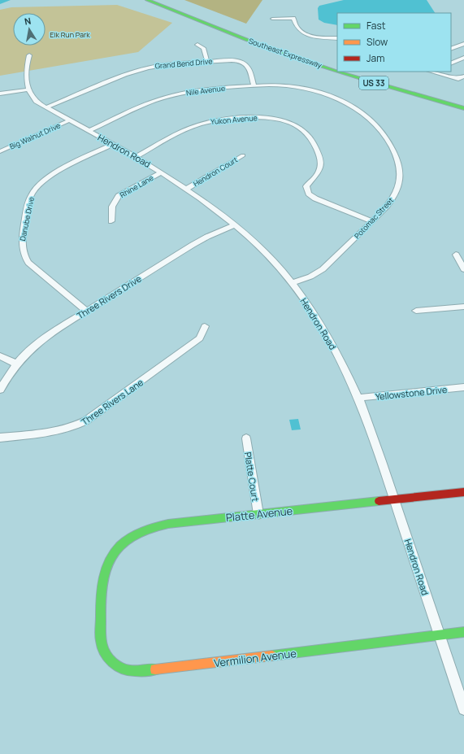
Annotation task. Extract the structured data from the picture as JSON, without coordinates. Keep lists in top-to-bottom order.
{
  "streets": {
    "main road": [
      "Southeast Expressway",
      "US 33",
      "Platte Avenue",
      "Vermilion Avenue"
    ],
    "street": [
      "Grand Bend Drive",
      "Nile Avenue",
      "Yukon Avenue",
      "Big Walnut Drive",
      "Hendron Road",
      "Hendron Court",
      "Rhine Lane",
      "Potomac Street",
      "Danube Drive",
      "Three Rivers Drive",
      "Yellowstone Drive",
      "Three Rivers Lane",
      "Platte Court"
    ]
  },
  "crossings": [
    ["Grand Bend Drive", "Nile Avenue"],
    ["Grand Bend Drive", "Hendron Road"],
    ["Nile Avenue", "Hendron Road"],
    ["Nile Avenue", "Potomac Street"],
    ["Yukon Avenue", "Hendron Road"],
    ["Yukon Avenue", "Potomac Street"],
    ["Big Walnut Drive", "Hendron Road"],
    ["Hendron Road", "Hendron Court"],
    ["Hendron Road", "Rhine Lane"],
    ["Hendron Road", "Potomac Street"],
    ["Hendron Road", "Danube Drive"],
    ["Hendron Road", "Three Rivers Drive"],
    ["Hendron Road", "Yellowstone Drive"],
    ["Hendron Road", "Platte Avenue"],
    ["Hendron Road", "Vermilion Avenue"],
    ["Danube Drive", "Three Rivers Drive"],
    ["Platte Court", "Platte Avenue"],
    ["Platte Avenue", "Vermilion Avenue"]
  ],
  "parks": ["Elk Run Park"],
  "legend": ["Fast", "Slow", "Jam"],
  "north": "top"
}
